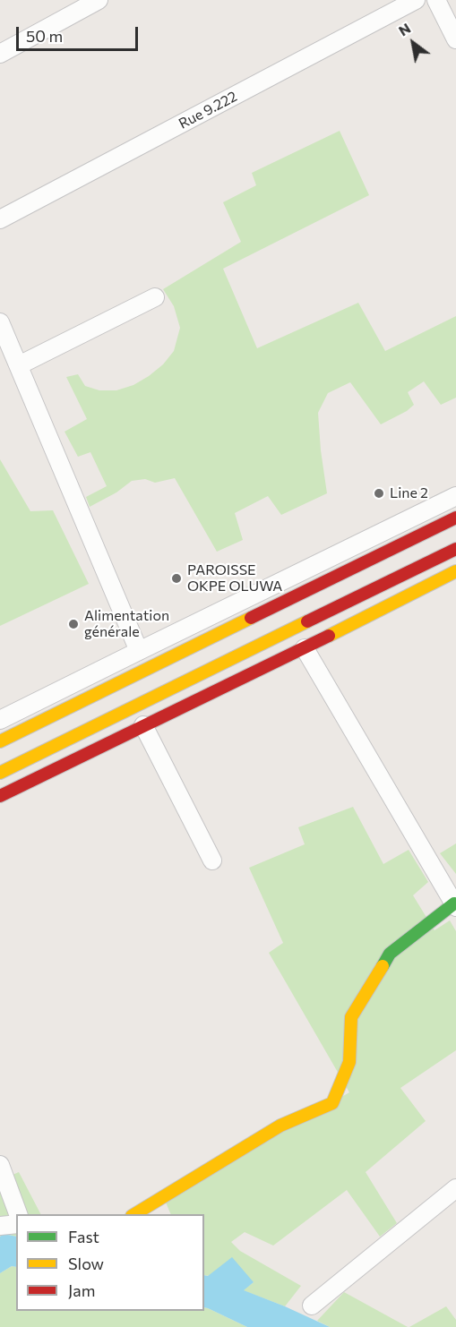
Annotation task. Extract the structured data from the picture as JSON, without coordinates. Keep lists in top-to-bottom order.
{
  "streets": {
    "street": ["Rue 9.222"]
  },
  "places": ["Line 2", "PAROISSE OKPE OLUWA", "Alimentation générale"],
  "legend": ["Fast", "Slow", "Jam"],
  "scale_bar": "50 m",
  "north": "top left"
}
